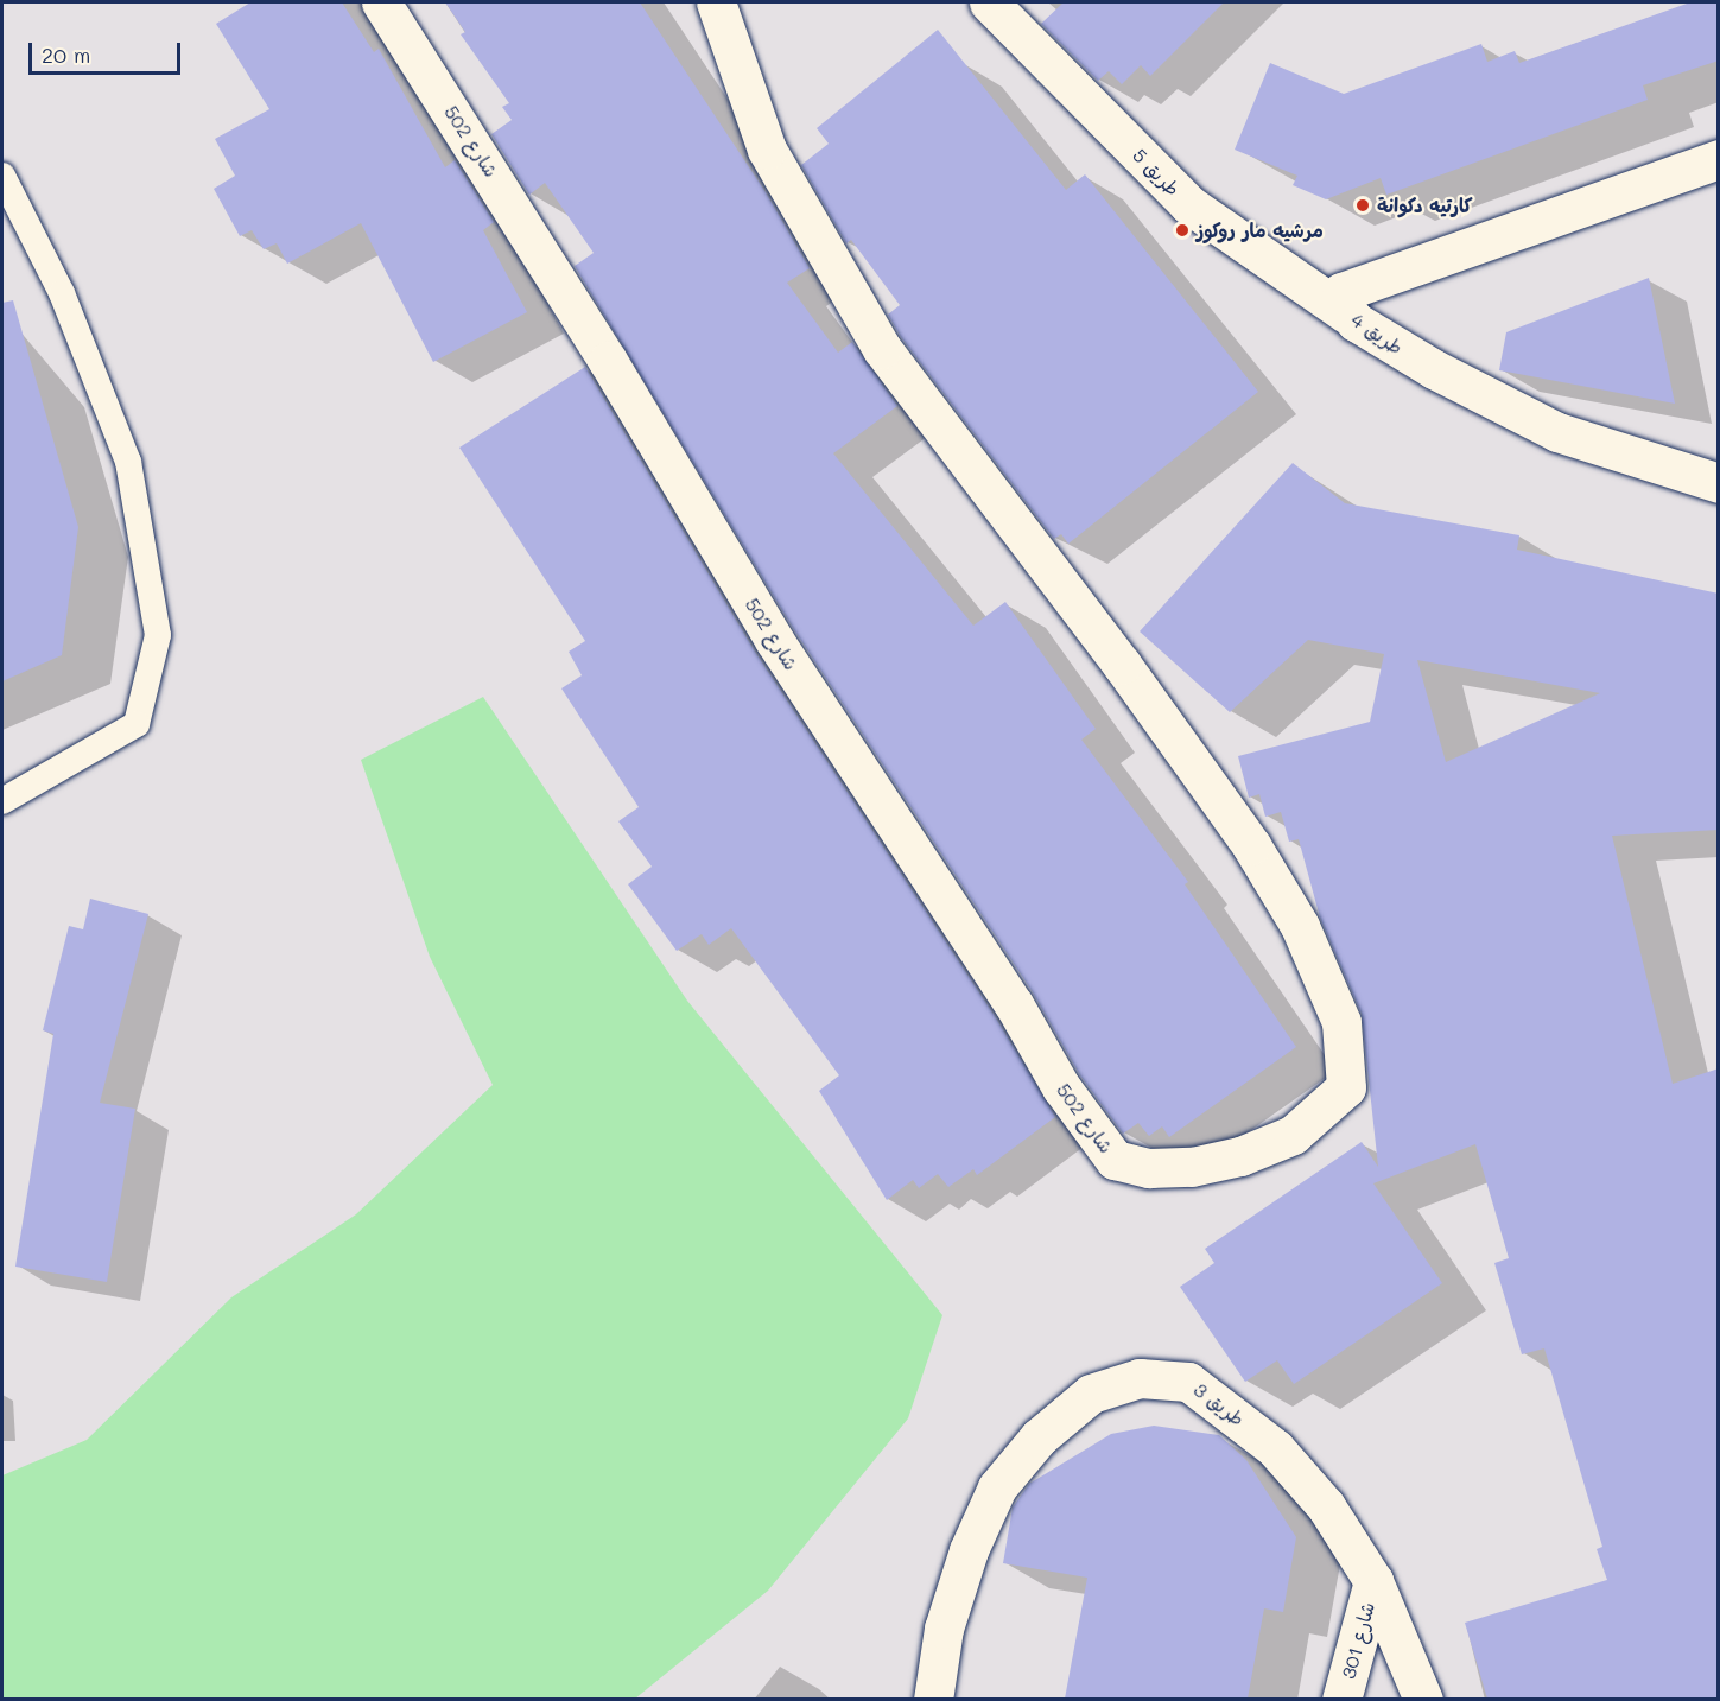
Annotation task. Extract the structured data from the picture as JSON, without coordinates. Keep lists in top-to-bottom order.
{
  "streets": {
    "street": [
      "شارع 502",
      "طريق 5",
      "طريق 4",
      "طريق 3",
      "شارع 301"
    ]
  },
  "crossings": [
    ["طريق 5", "طريق 4"],
    ["طريق 3", "شارع 301"]
  ],
  "places": ["كارتيه دكوانة", "مرشيه مار روكوز"],
  "scale_bar": "20 m"
}
